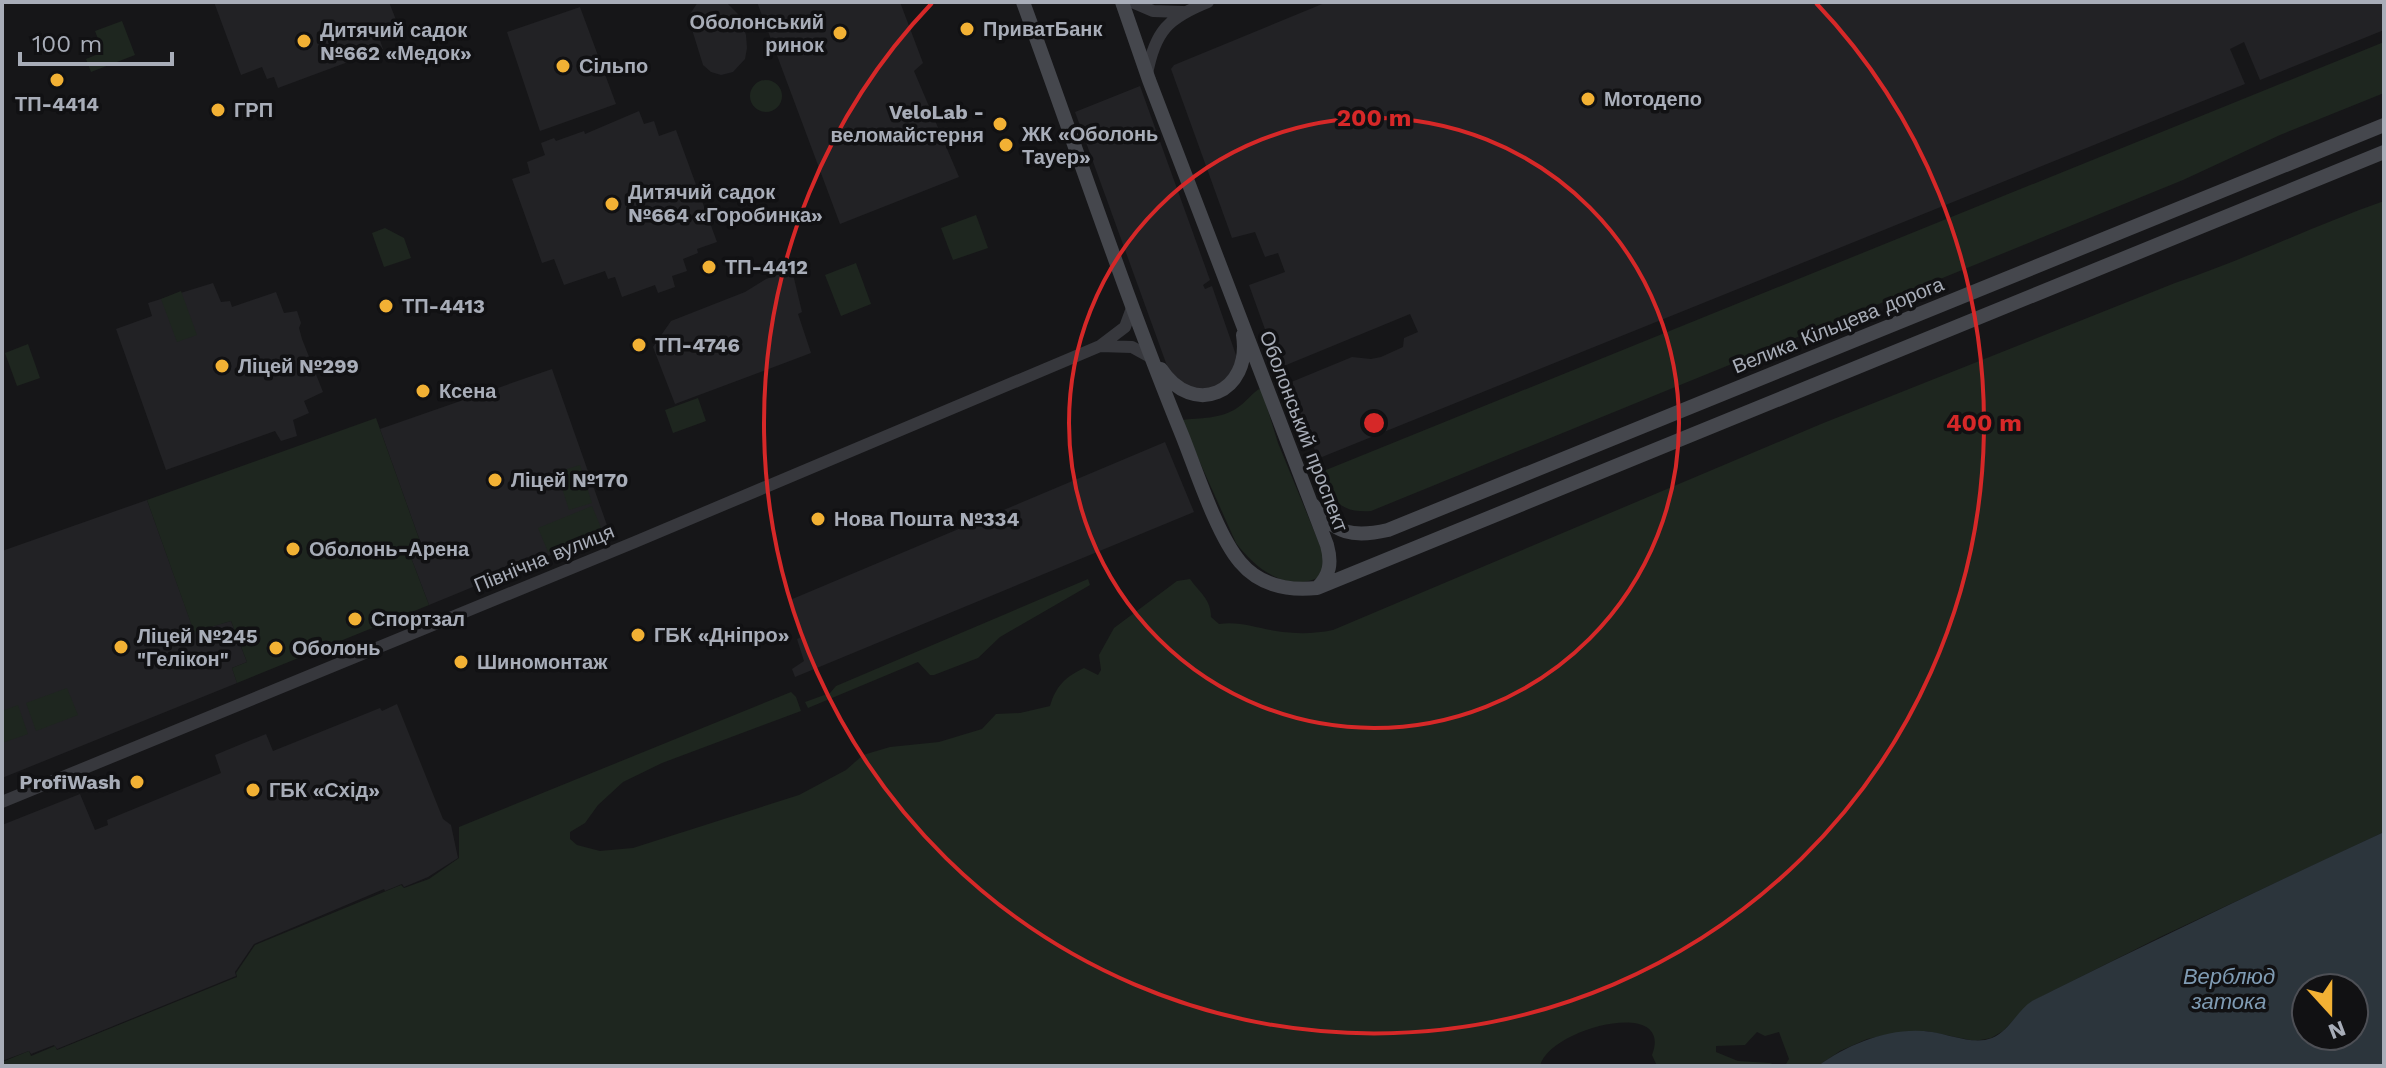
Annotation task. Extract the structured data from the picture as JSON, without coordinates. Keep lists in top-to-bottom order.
{
  "streets": {
    "main road": ["Велика Кільцева дорога", "Оболонський проспект"],
    "street": ["Північна вулиця"]
  },
  "crossings": [
    ["Велика Кільцева дорога", "Оболонський проспект"]
  ],
  "water": ["Верблюд затока"],
  "places": [
    "ПриватБанк",
    "Оболонський ринок",
    "Дитячий садок №662 «Медок»",
    "Сільпо",
    "ТП-4414",
    "Мотодепо",
    "ГРП",
    "VeloLab - веломайстерня",
    "ЖК «Оболонь Тауер»",
    "Дитячий садок №664 «Горобинка»",
    "ТП-4412",
    "ТП-4413",
    "ТП-4746",
    "Ліцей №299",
    "Ксена",
    "Ліцей №170",
    "Нова Пошта №334",
    "Оболонь-Арена",
    "Спортзал",
    "ГБК «Дніпро»",
    "Ліцей №245 \"Гелікон\"",
    "Оболонь",
    "Шиномонтаж",
    "ProfiWash",
    "ГБК «Схід»"
  ],
  "scale_bar": "100 m",
  "north": "bottom",
  "rings": ["200 m", "400 m"]
}
